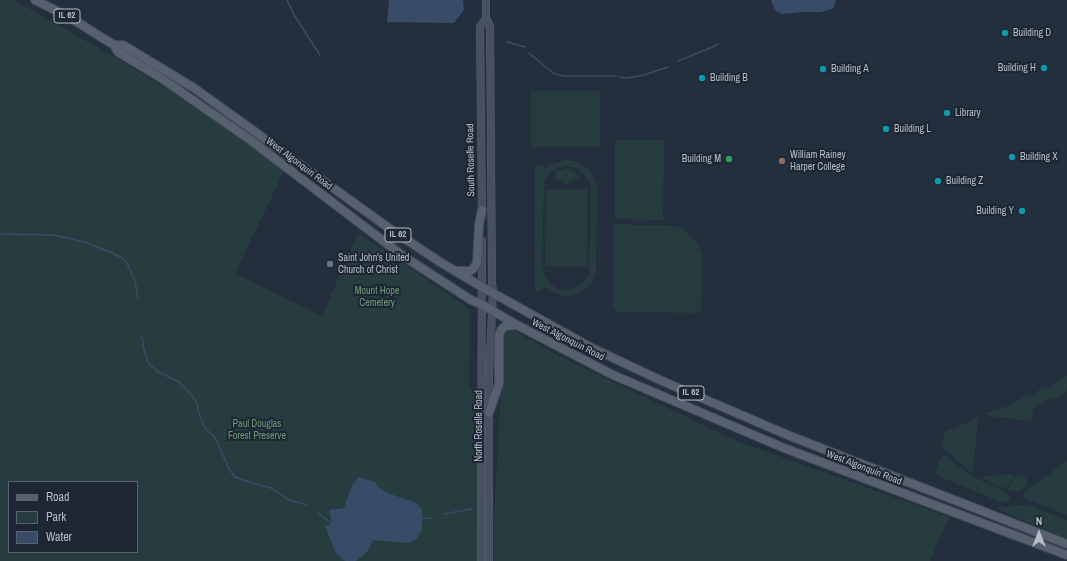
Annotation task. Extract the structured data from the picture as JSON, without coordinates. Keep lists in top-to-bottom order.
{
  "streets": {
    "main road": [
      "IL 62",
      "South Roselle Road",
      "West Algonquin Road",
      "North Roselle Road"
    ]
  },
  "crossings": [
    ["South Roselle Road", "West Algonquin Road"],
    ["South Roselle Road", "North Roselle Road"],
    ["West Algonquin Road", "North Roselle Road"]
  ],
  "parks": ["Mount Hope Cemetery", "Paul Douglas Forest Preserve"],
  "places": [
    "Building D",
    "Building H",
    "Building A",
    "Building B",
    "Library",
    "Building L",
    "Building X",
    "Building M",
    "William Rainey Harper College",
    "Building Z",
    "Building Y",
    "Saint John's United Church of Christ"
  ],
  "legend": ["Road", "Park", "Water"],
  "north": "top"
}
